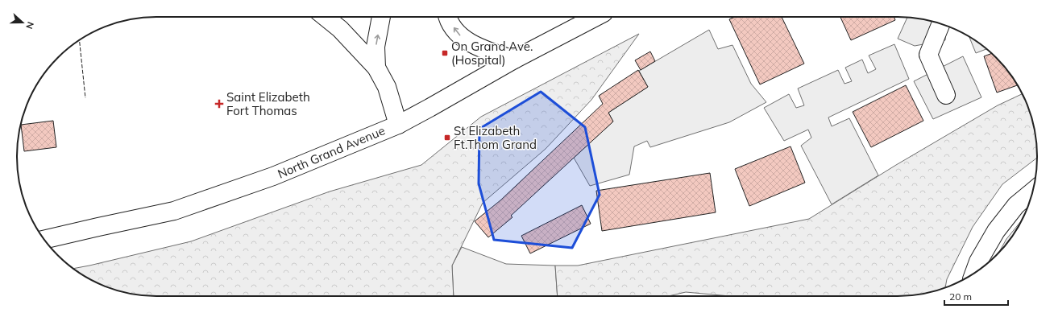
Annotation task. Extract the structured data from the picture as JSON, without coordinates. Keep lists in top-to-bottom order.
{
  "streets": {
    "main road": ["North Grand Avenue"]
  },
  "places": {
    "transit": ["On Grand Ave. (Hospital)", "St Elizabeth Ft.Thom Grand"],
    "health": ["Saint Elizabeth Fort Thomas"]
  },
  "scale_bar": "20 m",
  "north": "right"
}
